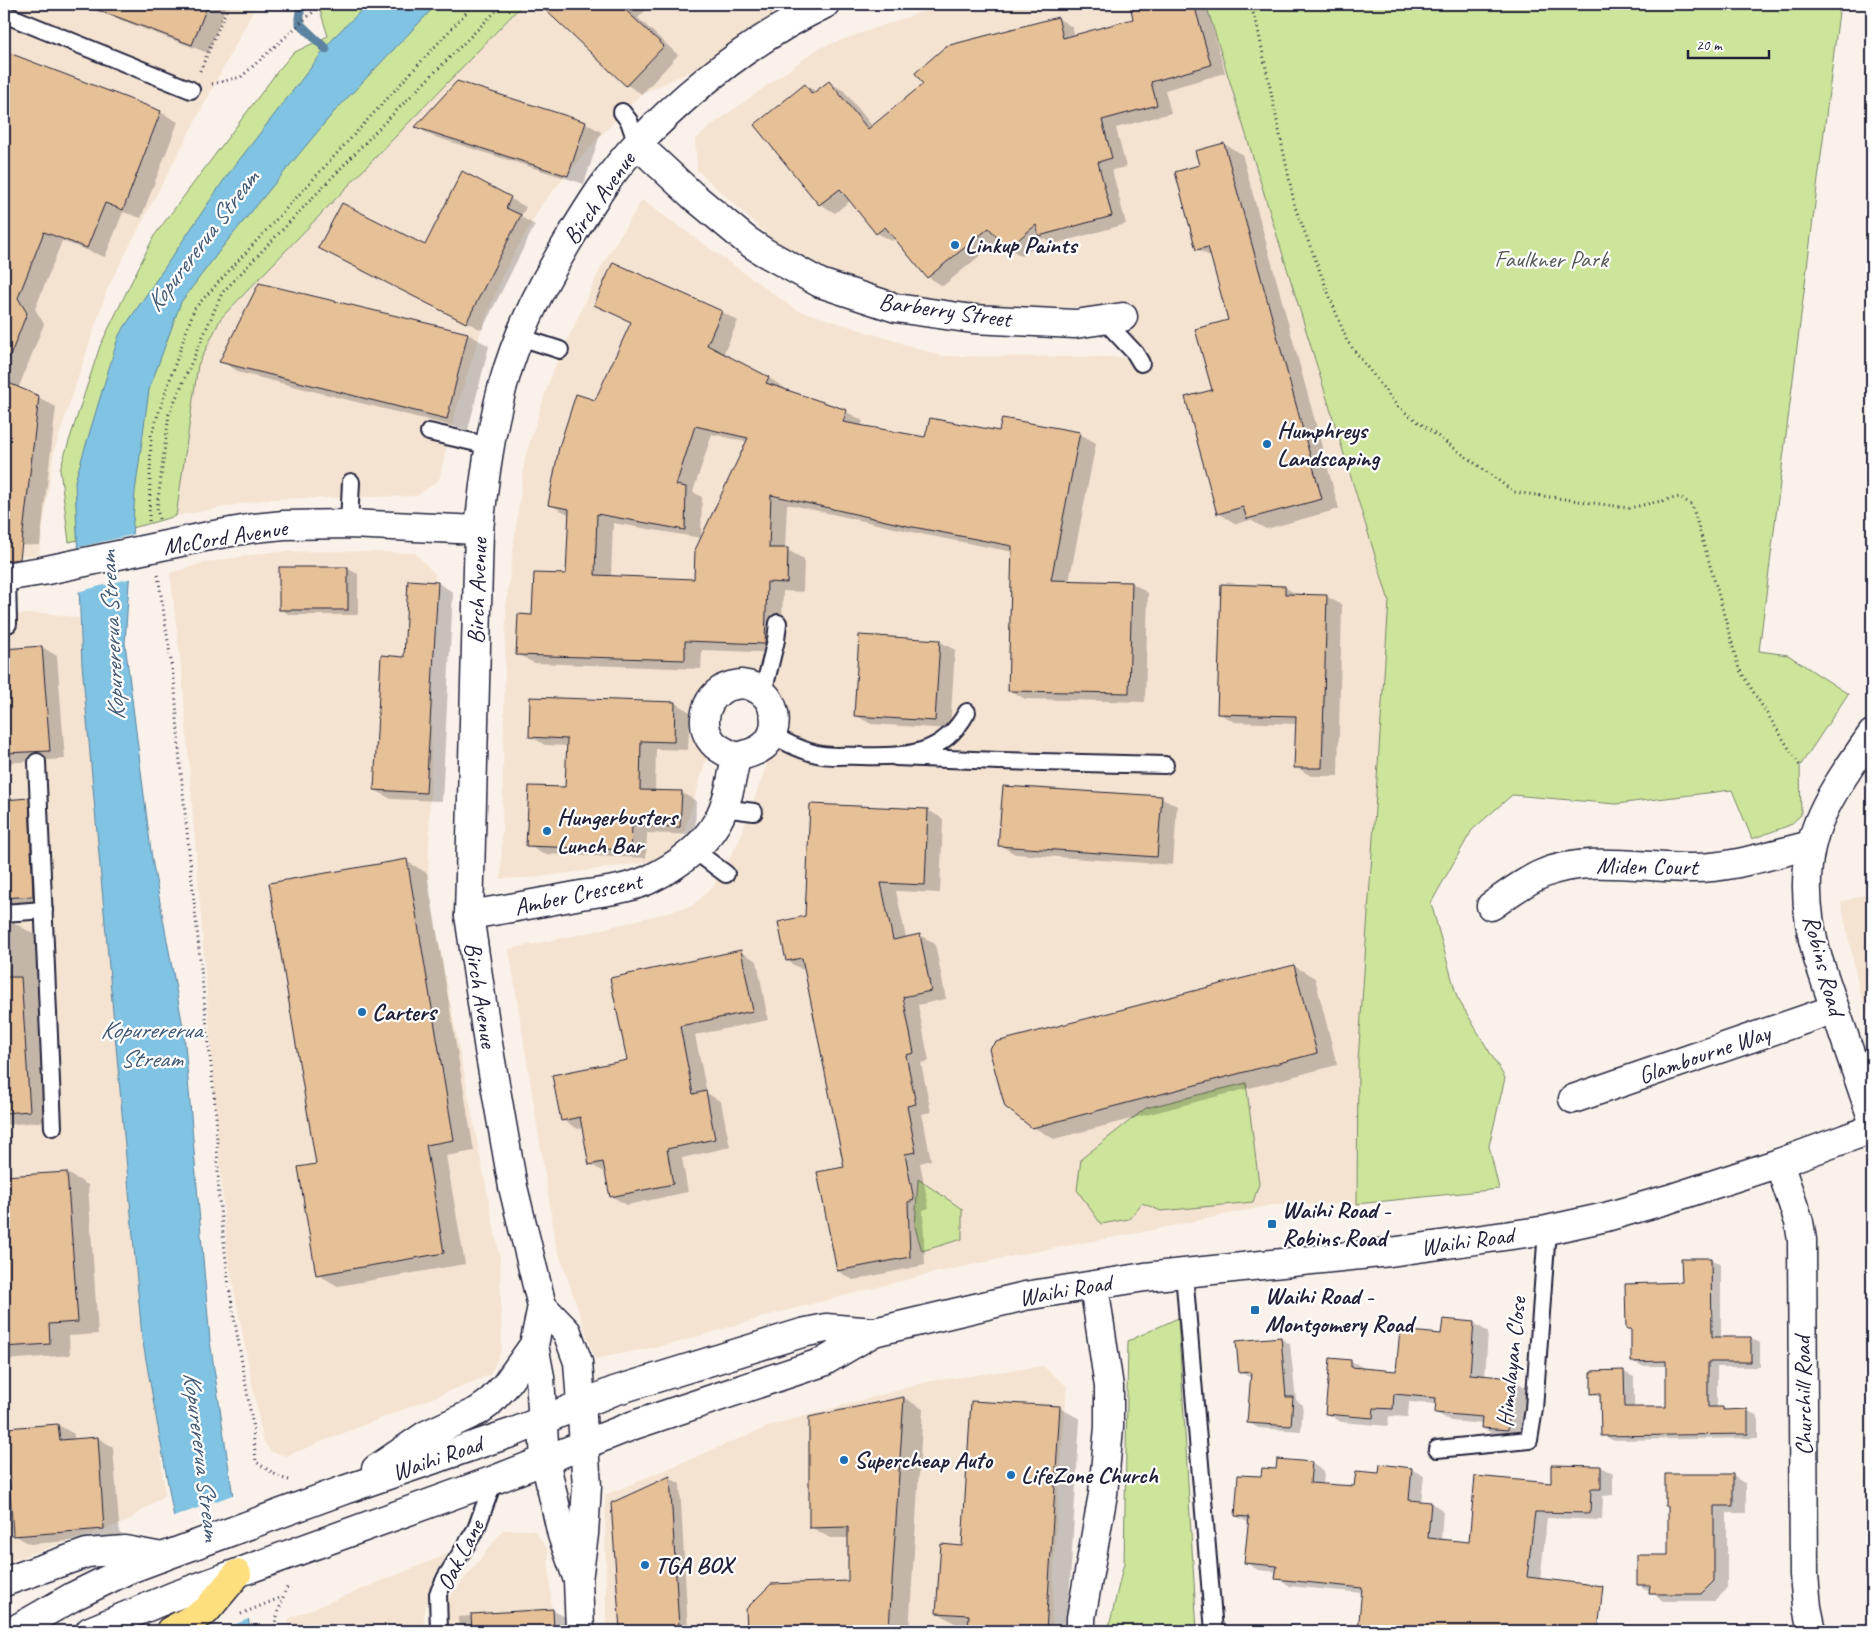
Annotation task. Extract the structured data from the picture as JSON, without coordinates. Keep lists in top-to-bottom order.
{
  "streets": {
    "street": [
      "Birch Avenue",
      "Barberry Street",
      "McCord Avenue",
      "Miden Court",
      "Amber Crescent",
      "Robins Road",
      "Glambourne Way",
      "Waihi Road",
      "Churchill Road"
    ],
    "lane": ["Himalayan Close", "Oak Lane"]
  },
  "crossings": [
    ["Birch Avenue", "Barberry Street"],
    ["Birch Avenue", "McCord Avenue"],
    ["Birch Avenue", "Amber Crescent"],
    ["Birch Avenue", "Waihi Road"],
    ["Miden Court", "Robins Road"],
    ["Robins Road", "Glambourne Way"],
    ["Waihi Road", "Himalayan Close"],
    ["Waihi Road", "Churchill Road"],
    ["Waihi Road", "Oak Lane"]
  ],
  "water": ["Kopurererua Stream"],
  "parks": ["Faulkner Park"],
  "places": {
    "other": [
      "Linkup Paints",
      "Humphreys Landscaping",
      "Hungerbusters Lunch Bar",
      "Carters",
      "Supercheap Auto",
      "LifeZone Church",
      "TGA BOX"
    ],
    "transit": ["Waihi Road - Robins Road", "Waihi Road - Montgomery Road"]
  },
  "scale_bar": "20 m"
}
